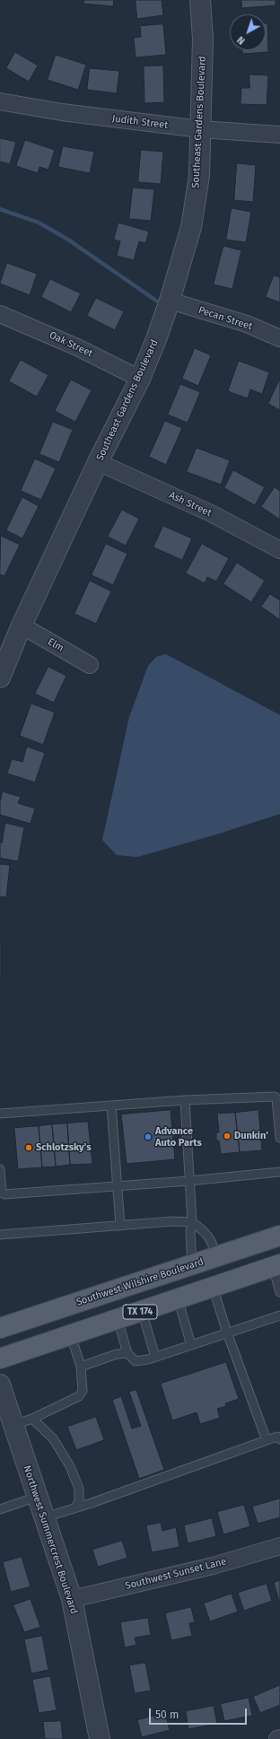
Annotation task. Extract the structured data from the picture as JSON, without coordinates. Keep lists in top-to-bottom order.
{
  "streets": {
    "main road": ["Southwest Wilshire Boulevard", "TX 174"],
    "street": [
      "Judith Street",
      "Southeast Gardens Boulevard",
      "Pecan Street",
      "Oak Street",
      "Ash Street",
      "Elm",
      "Northwest Summercrest Boulevard",
      "Southwest Sunset Lane"
    ]
  },
  "crossings": [
    ["Judith Street", "Southeast Gardens Boulevard"],
    ["Southeast Gardens Boulevard", "Pecan Street"],
    ["Southeast Gardens Boulevard", "Oak Street"],
    ["Southeast Gardens Boulevard", "Ash Street"],
    ["Southeast Gardens Boulevard", "Elm"],
    ["Northwest Summercrest Boulevard", "Southwest Sunset Lane"]
  ],
  "places": ["Dunkin'", "Advance Auto Parts", "Schlotzsky's"],
  "scale_bar": "50 m",
  "north": "bottom left"
}
